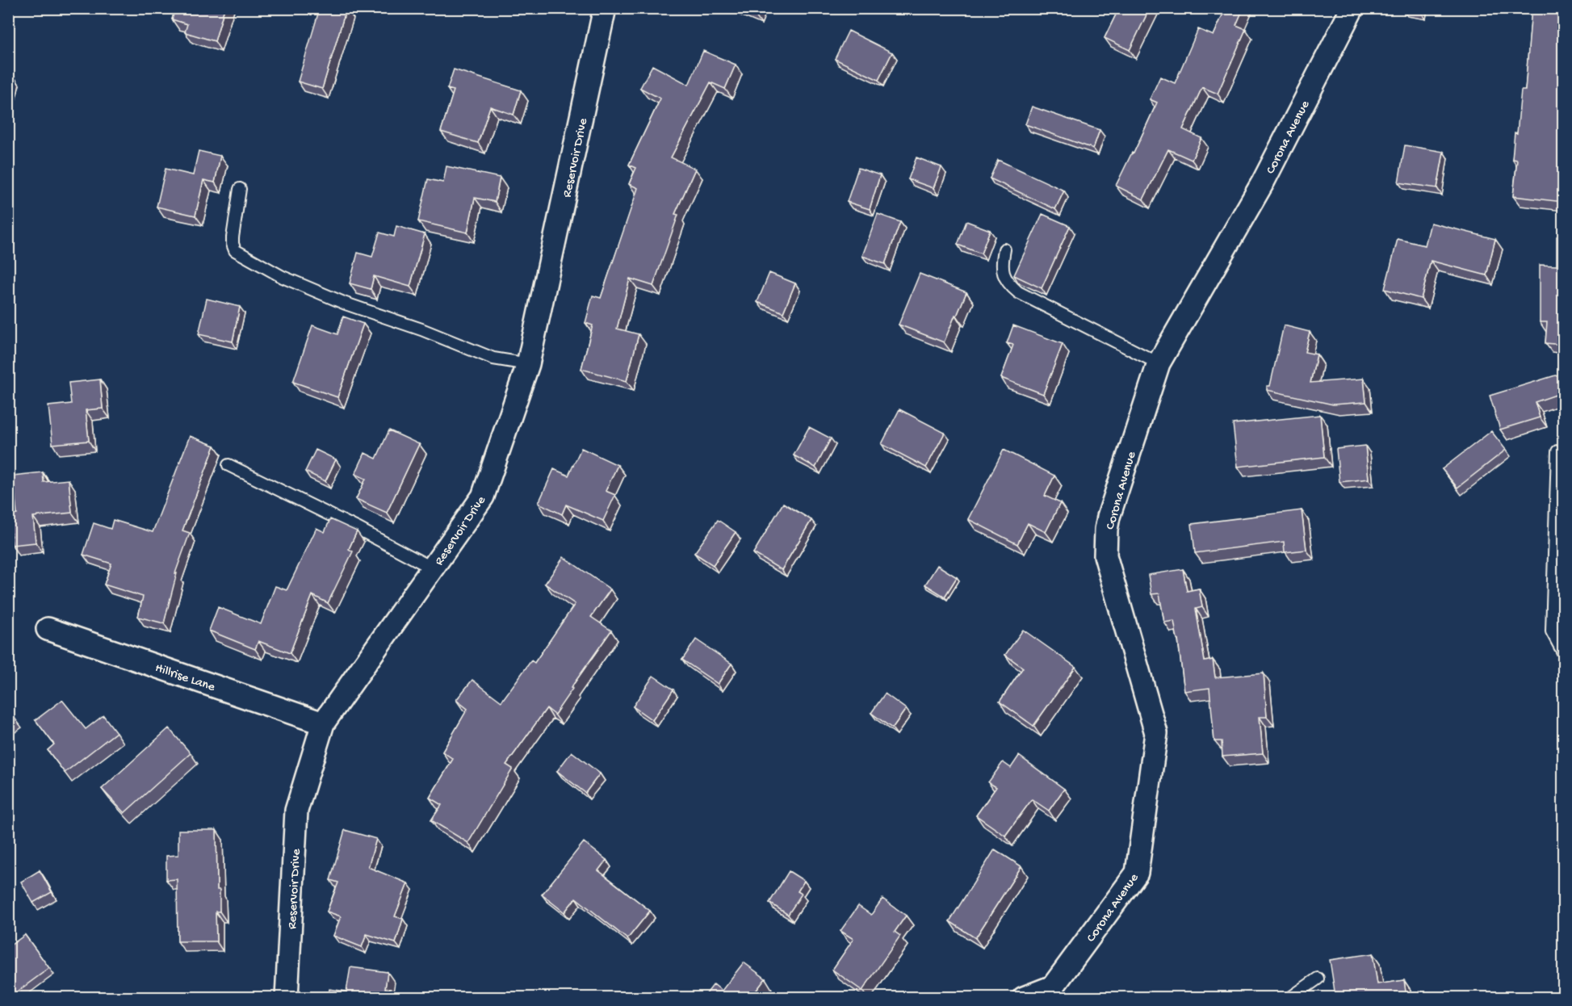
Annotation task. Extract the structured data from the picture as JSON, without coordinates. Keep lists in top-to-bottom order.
{
  "streets": {
    "street": ["Corona Avenue", "Reservoir Drive", "Hillrise Lane"]
  },
  "crossings": [
    ["Reservoir Drive", "Hillrise Lane"]
  ]
}
